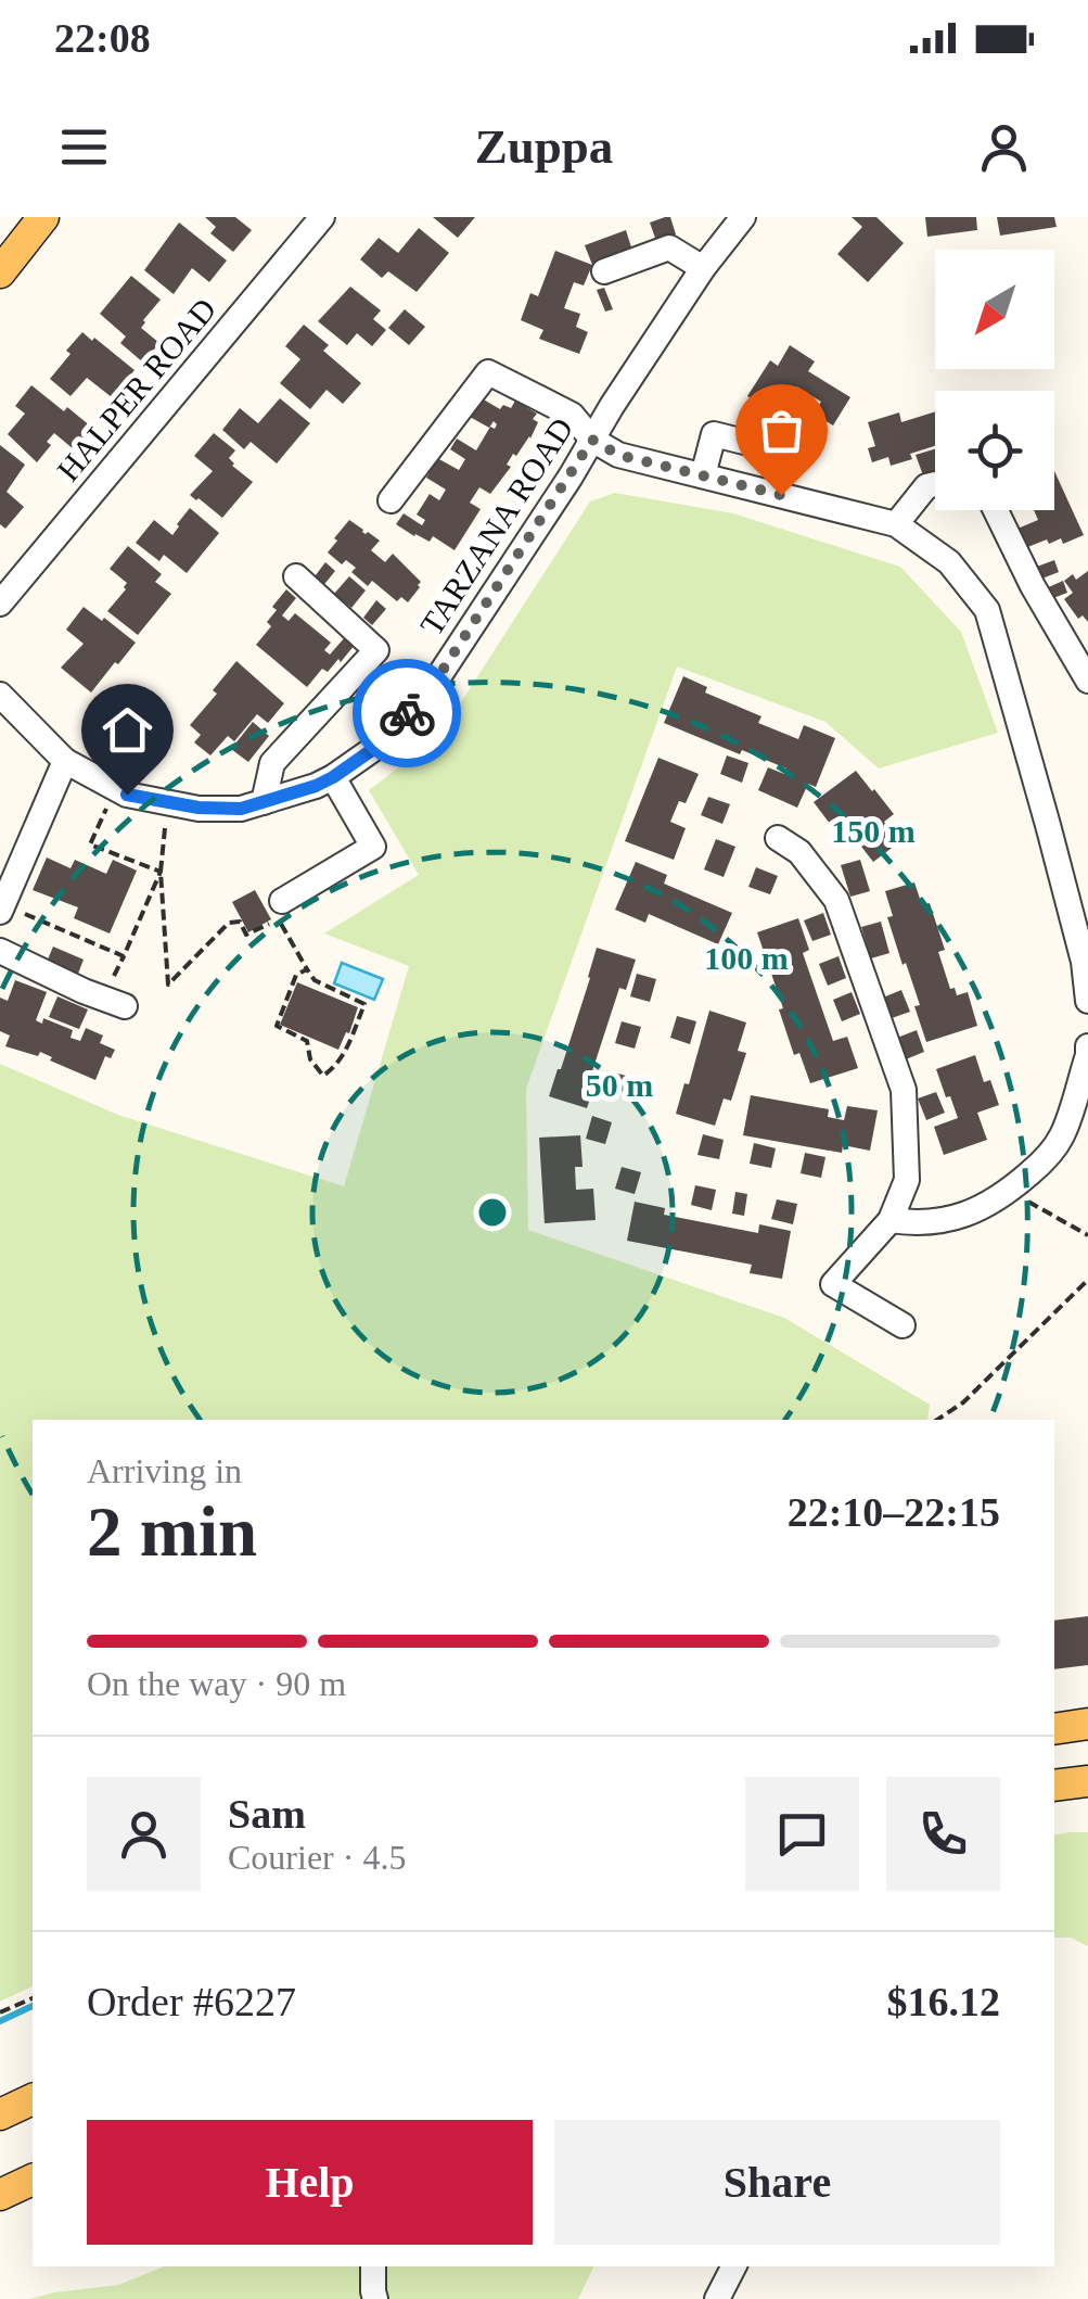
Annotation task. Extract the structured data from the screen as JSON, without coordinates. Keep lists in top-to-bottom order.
{
  "streets": {
    "street": ["HALPER ROAD", "TARZANA ROAD"]
  },
  "north": "bottom left",
  "page": {
    "status": "22:08",
    "header": "Zuppa",
    "heading": ["2 min", "Arriving in", "22:10–22:15"],
    "panel": [
      "Sam",
      "Courier · 4.5",
      "Order #6227",
      "$16.12"
    ],
    "bar": "On the way · 90 m",
    "buttons": ["Help", "Share"]
  },
  "rings": ["150 m", "100 m", "50 m"]
}
